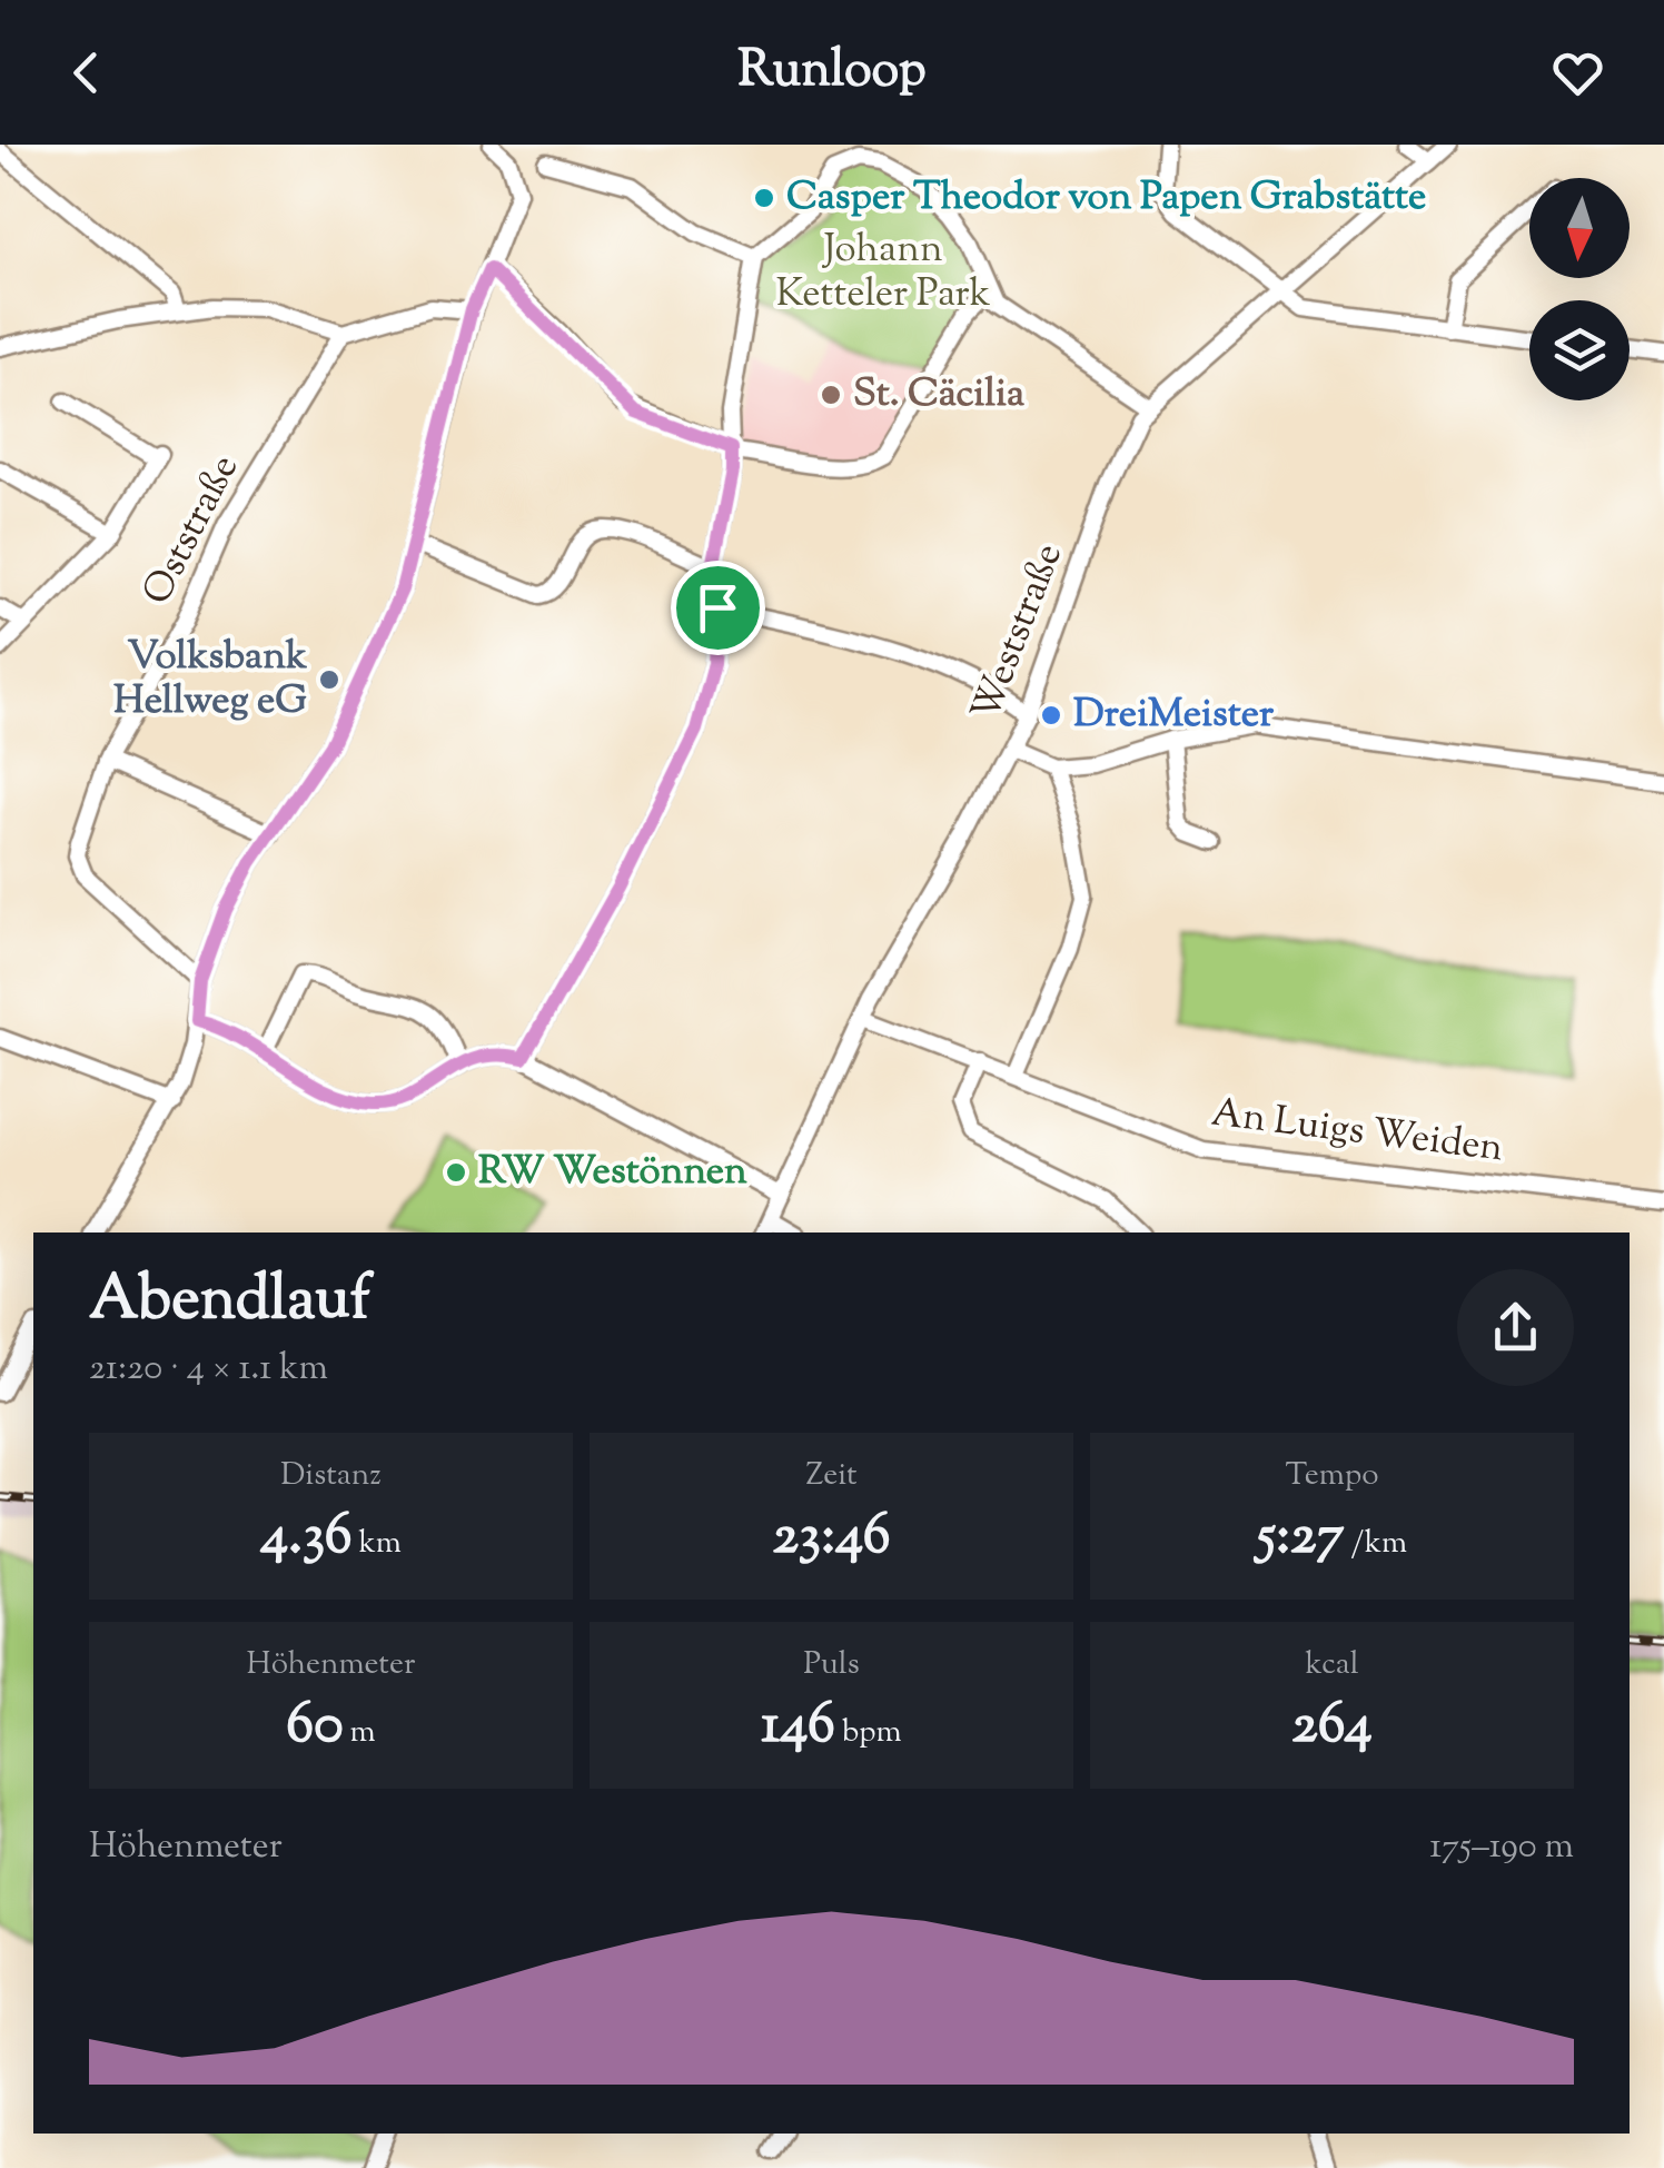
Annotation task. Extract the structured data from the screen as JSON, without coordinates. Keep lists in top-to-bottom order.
{
  "streets": {
    "street": ["Oststraße", "Weststraße", "An Luigs Weiden"]
  },
  "crossings": [
    ["Weststraße", "An Luigs Weiden"]
  ],
  "parks": ["Johann Ketteler Park"],
  "places": [
    "Casper Theodor von Papen Grabstätte",
    "St. Cäcilia",
    "Volksbank Hellweg eG",
    "DreiMeister",
    "RW Westönnen"
  ],
  "north": "bottom",
  "page": {
    "header": "Runloop",
    "heading": ["Abendlauf", "21:20 · 4 × 1.1 km"],
    "stats": [
      ["Distanz", "4.36 km"],
      ["Zeit", "23:46"],
      ["Tempo", "5:27 /km"],
      ["Höhenmeter", "60 m"],
      ["Puls", "146 bpm"],
      ["kcal", "264"]
    ],
    "chart": ["Höhenmeter", "175–190 m"]
  }
}
